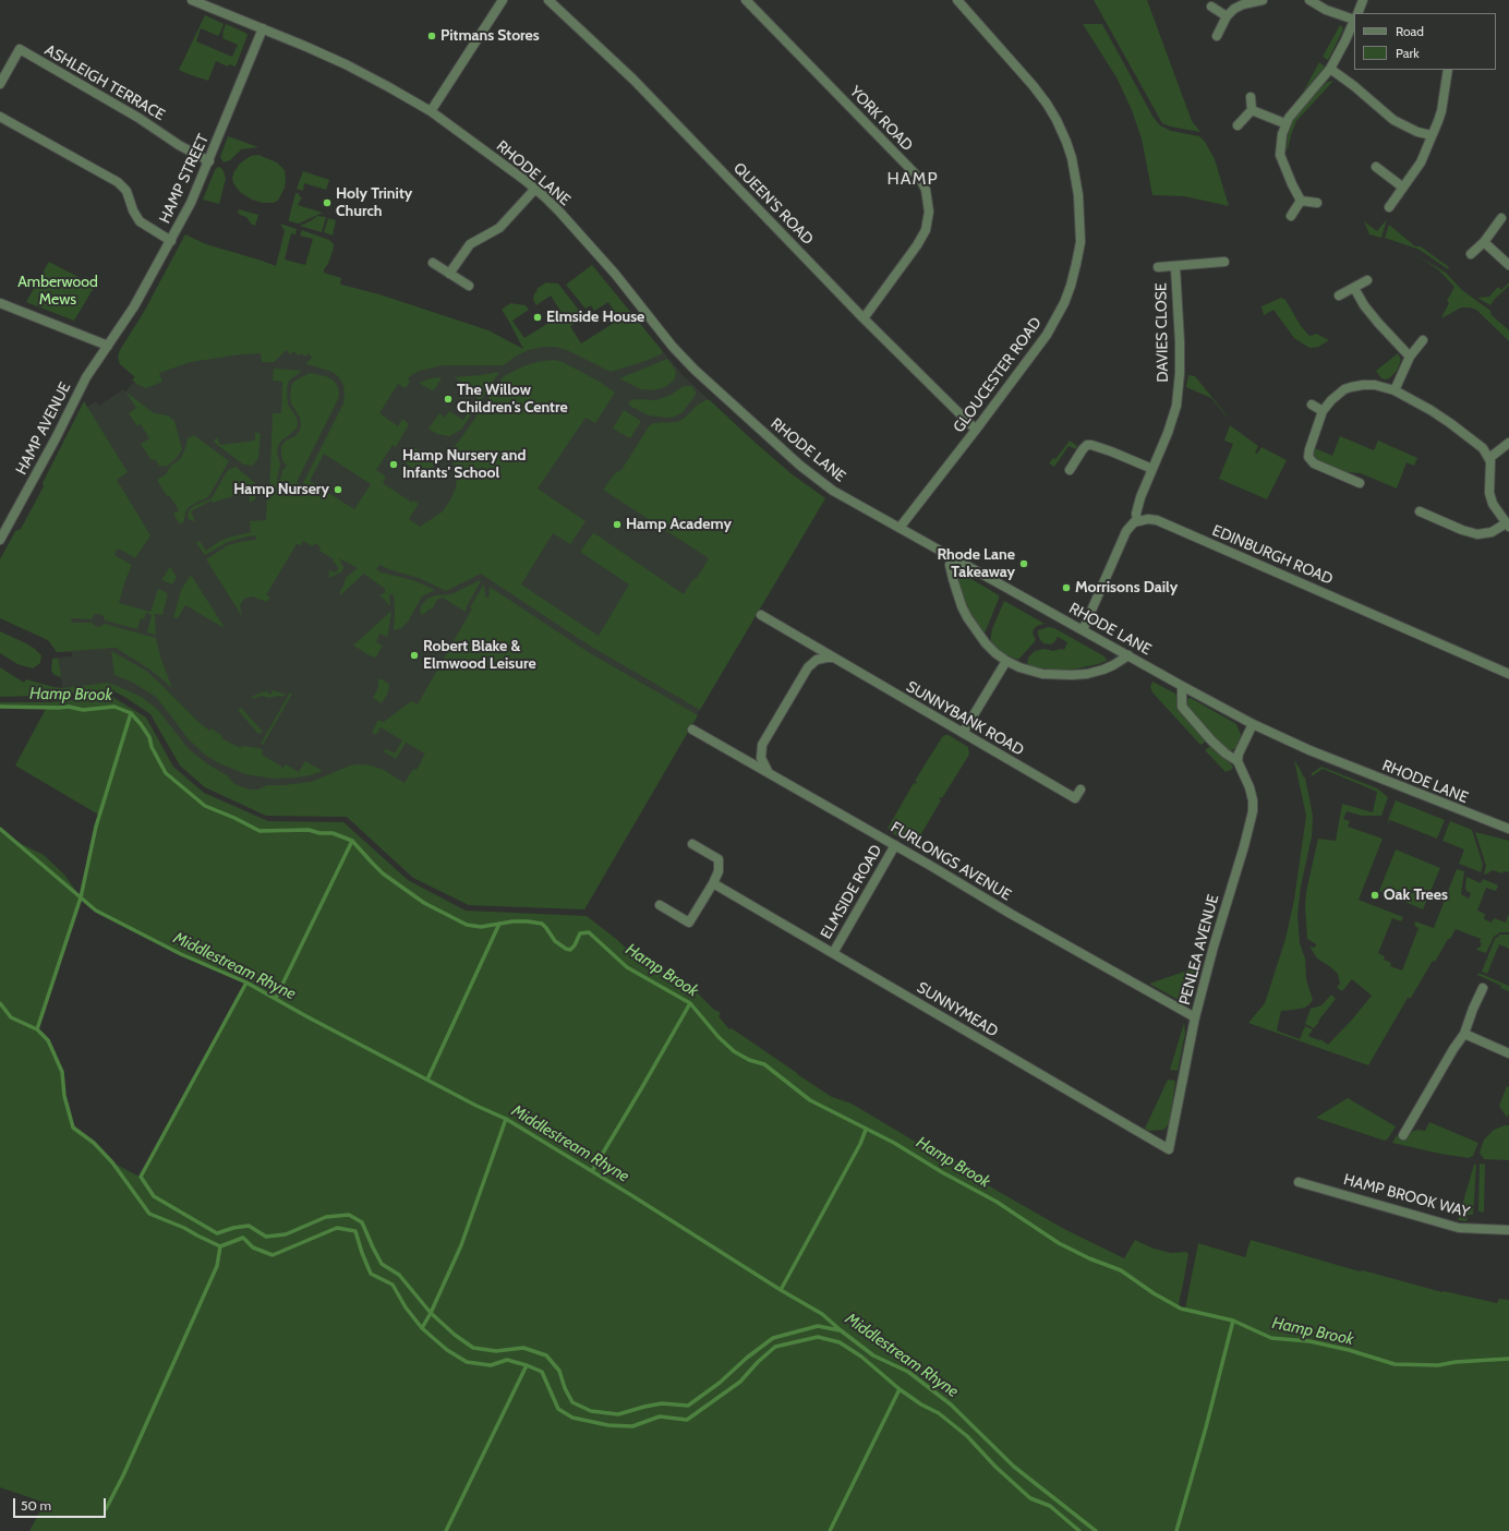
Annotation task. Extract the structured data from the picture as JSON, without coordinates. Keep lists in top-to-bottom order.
{
  "streets": {
    "street": [
      "ASHLEIGH TERRACE",
      "YORK ROAD",
      "RHODE LANE",
      "HAMP STREET",
      "QUEEN'S ROAD",
      "DAVIES CLOSE",
      "GLOUCESTER ROAD",
      "HAMP AVENUE",
      "EDINBURGH ROAD",
      "SUNNYBANK ROAD",
      "FURLONGS AVENUE",
      "ELMSIDE ROAD",
      "PENLEA AVENUE",
      "SUNNYMEAD",
      "HAMP BROOK WAY"
    ]
  },
  "crossings": [
    ["ASHLEIGH TERRACE", "HAMP STREET"],
    ["YORK ROAD", "QUEEN'S ROAD"],
    ["RHODE LANE", "HAMP STREET"],
    ["RHODE LANE", "GLOUCESTER ROAD"],
    ["RHODE LANE", "PENLEA AVENUE"],
    ["HAMP STREET", "HAMP AVENUE"],
    ["QUEEN'S ROAD", "GLOUCESTER ROAD"],
    ["DAVIES CLOSE", "EDINBURGH ROAD"],
    ["FURLONGS AVENUE", "ELMSIDE ROAD"],
    ["FURLONGS AVENUE", "PENLEA AVENUE"],
    ["ELMSIDE ROAD", "SUNNYMEAD"],
    ["PENLEA AVENUE", "SUNNYMEAD"]
  ],
  "districts": ["HAMP"],
  "water": ["Hamp Brook", "Middlestream Rhyne"],
  "parks": ["Amberwood Mews"],
  "places": [
    "Pitmans Stores",
    "Holy Trinity Church",
    "Elmside House",
    "The Willow Children's Centre",
    "Hamp Nursery and Infants' School",
    "Hamp Nursery",
    "Hamp Academy",
    "Rhode Lane Takeaway",
    "Morrisons Daily",
    "Robert Blake & Elmwood Leisure",
    "Oak Trees"
  ],
  "legend": ["Road", "Park"],
  "scale_bar": "50 m"
}
